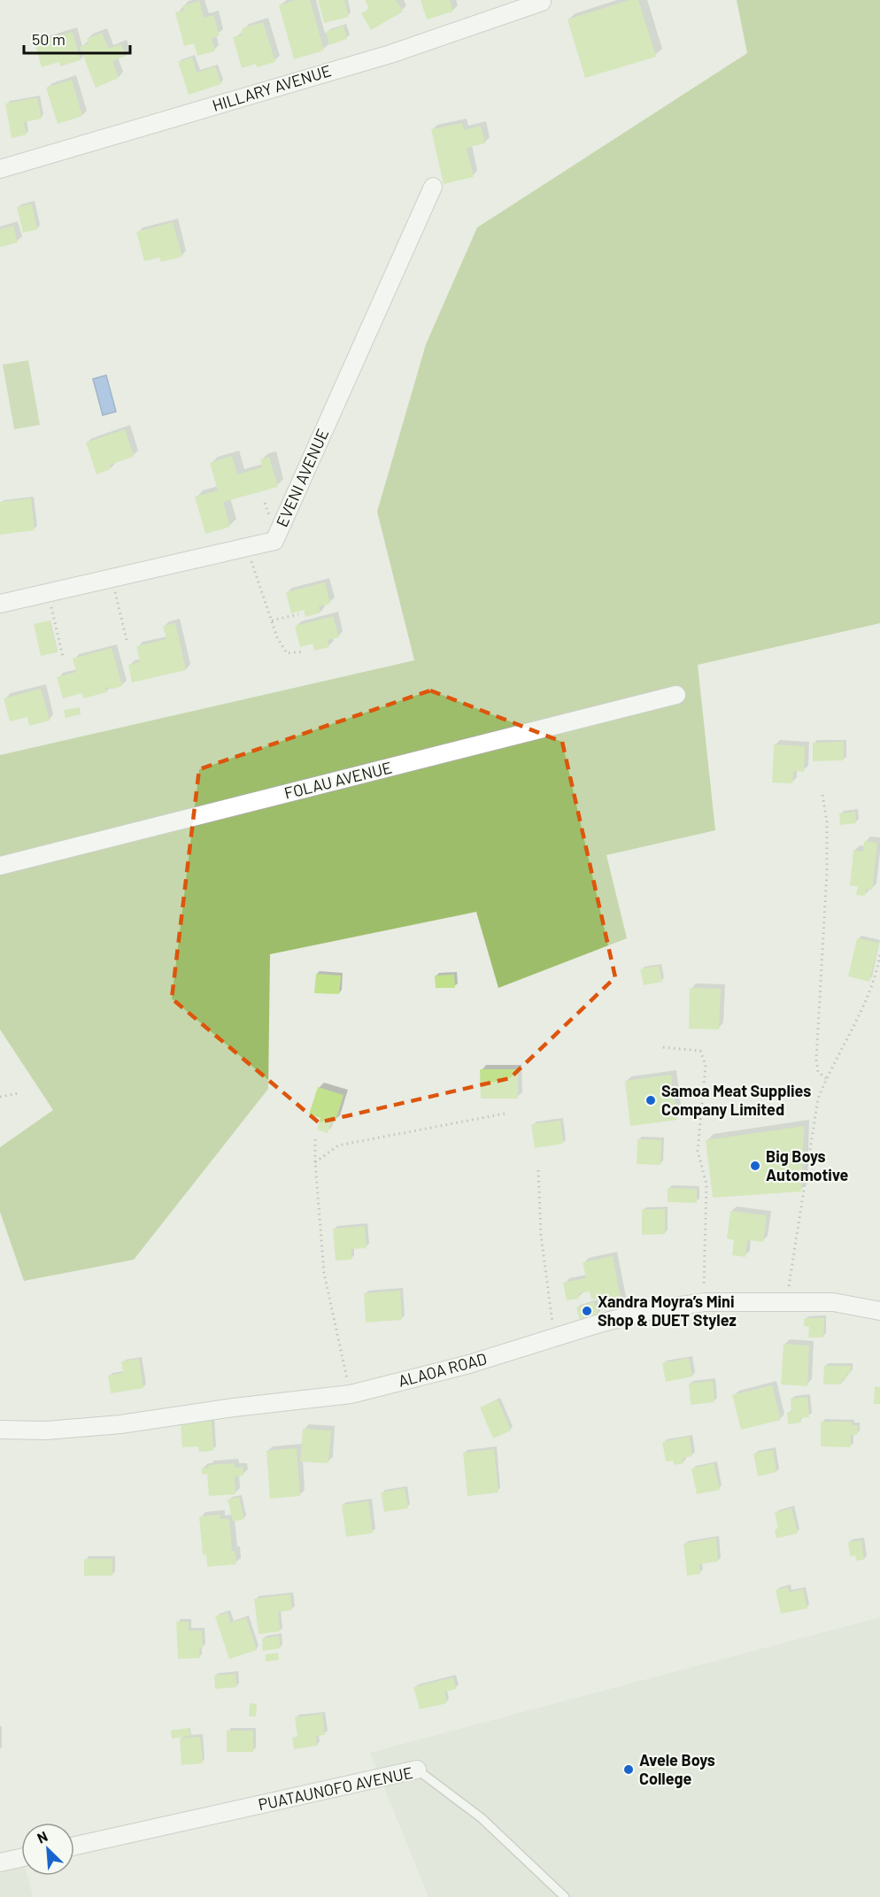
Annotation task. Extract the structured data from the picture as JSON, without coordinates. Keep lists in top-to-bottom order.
{
  "streets": {
    "street": [
      "HILLARY AVENUE",
      "EVENI AVENUE",
      "FOLAU AVENUE",
      "ALAOA ROAD",
      "PUATAUNOFO AVENUE"
    ]
  },
  "places": [
    "Samoa Meat Supplies Company Limited",
    "Big Boys Automotive",
    "Xandra Moyra’s Mini Shop & DUET Stylez",
    "Avele Boys College"
  ],
  "scale_bar": "50 m",
  "north": "top left"
}
